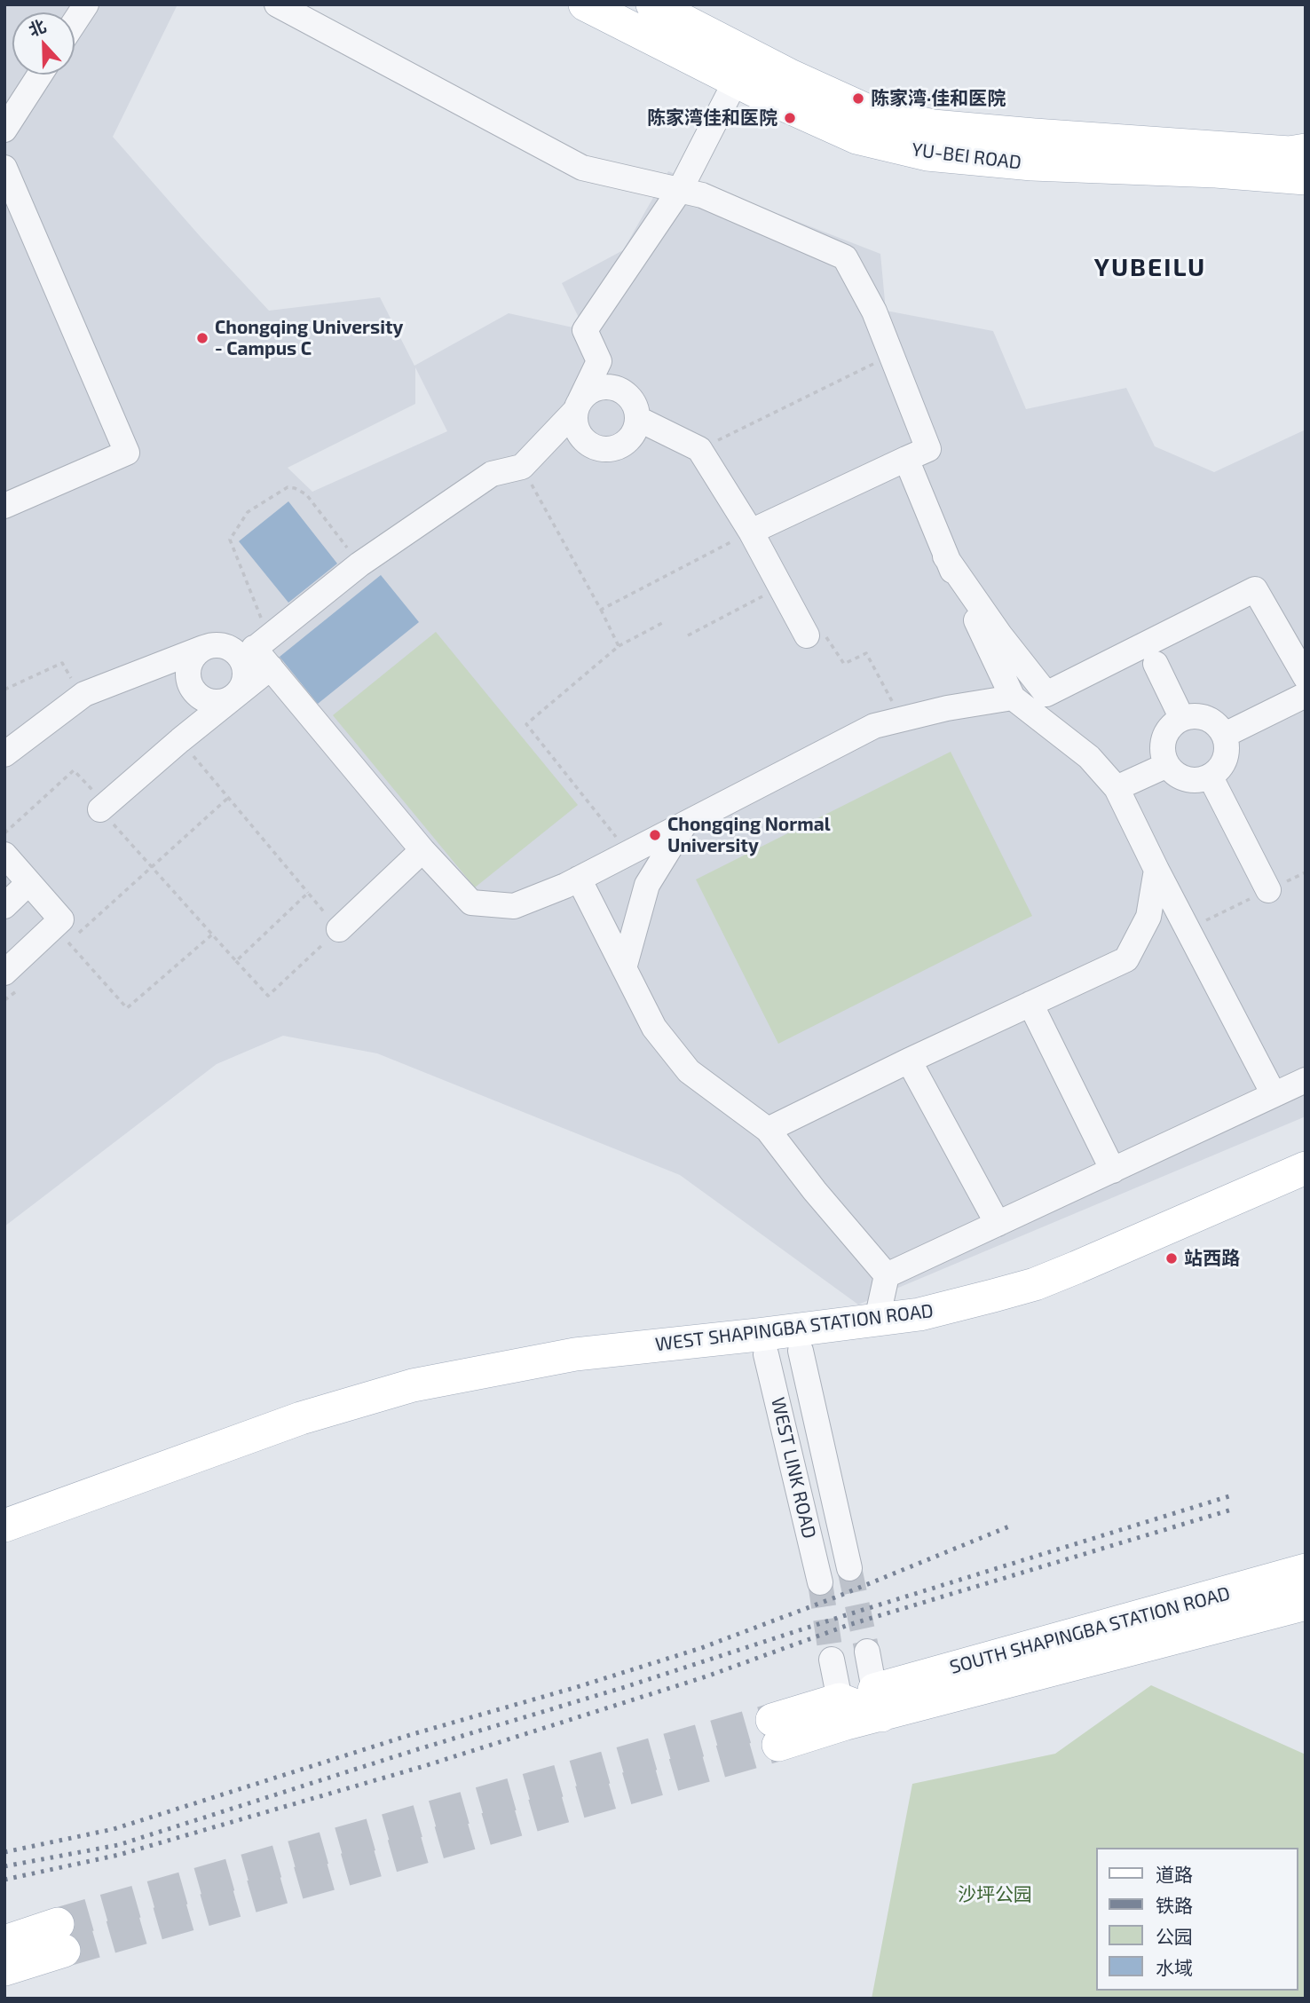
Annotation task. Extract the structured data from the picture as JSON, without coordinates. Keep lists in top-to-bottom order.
{
  "streets": {
    "main road": ["YU-BEI ROAD", "WEST SHAPINGBA STATION ROAD", "SOUTH SHAPINGBA STATION ROAD"],
    "street": ["WEST LINK ROAD"]
  },
  "crossings": [
    ["WEST SHAPINGBA STATION ROAD", "WEST LINK ROAD"]
  ],
  "districts": ["YUBEILU"],
  "parks": ["沙坪公园"],
  "places": [
    "陈家湾·佳和医院",
    "陈家湾佳和医院",
    "Chongqing University - Campus C",
    "Chongqing Normal University",
    "站西路"
  ],
  "legend": [
    "道路",
    "铁路",
    "公园",
    "水域"
  ],
  "north": "top"
}
